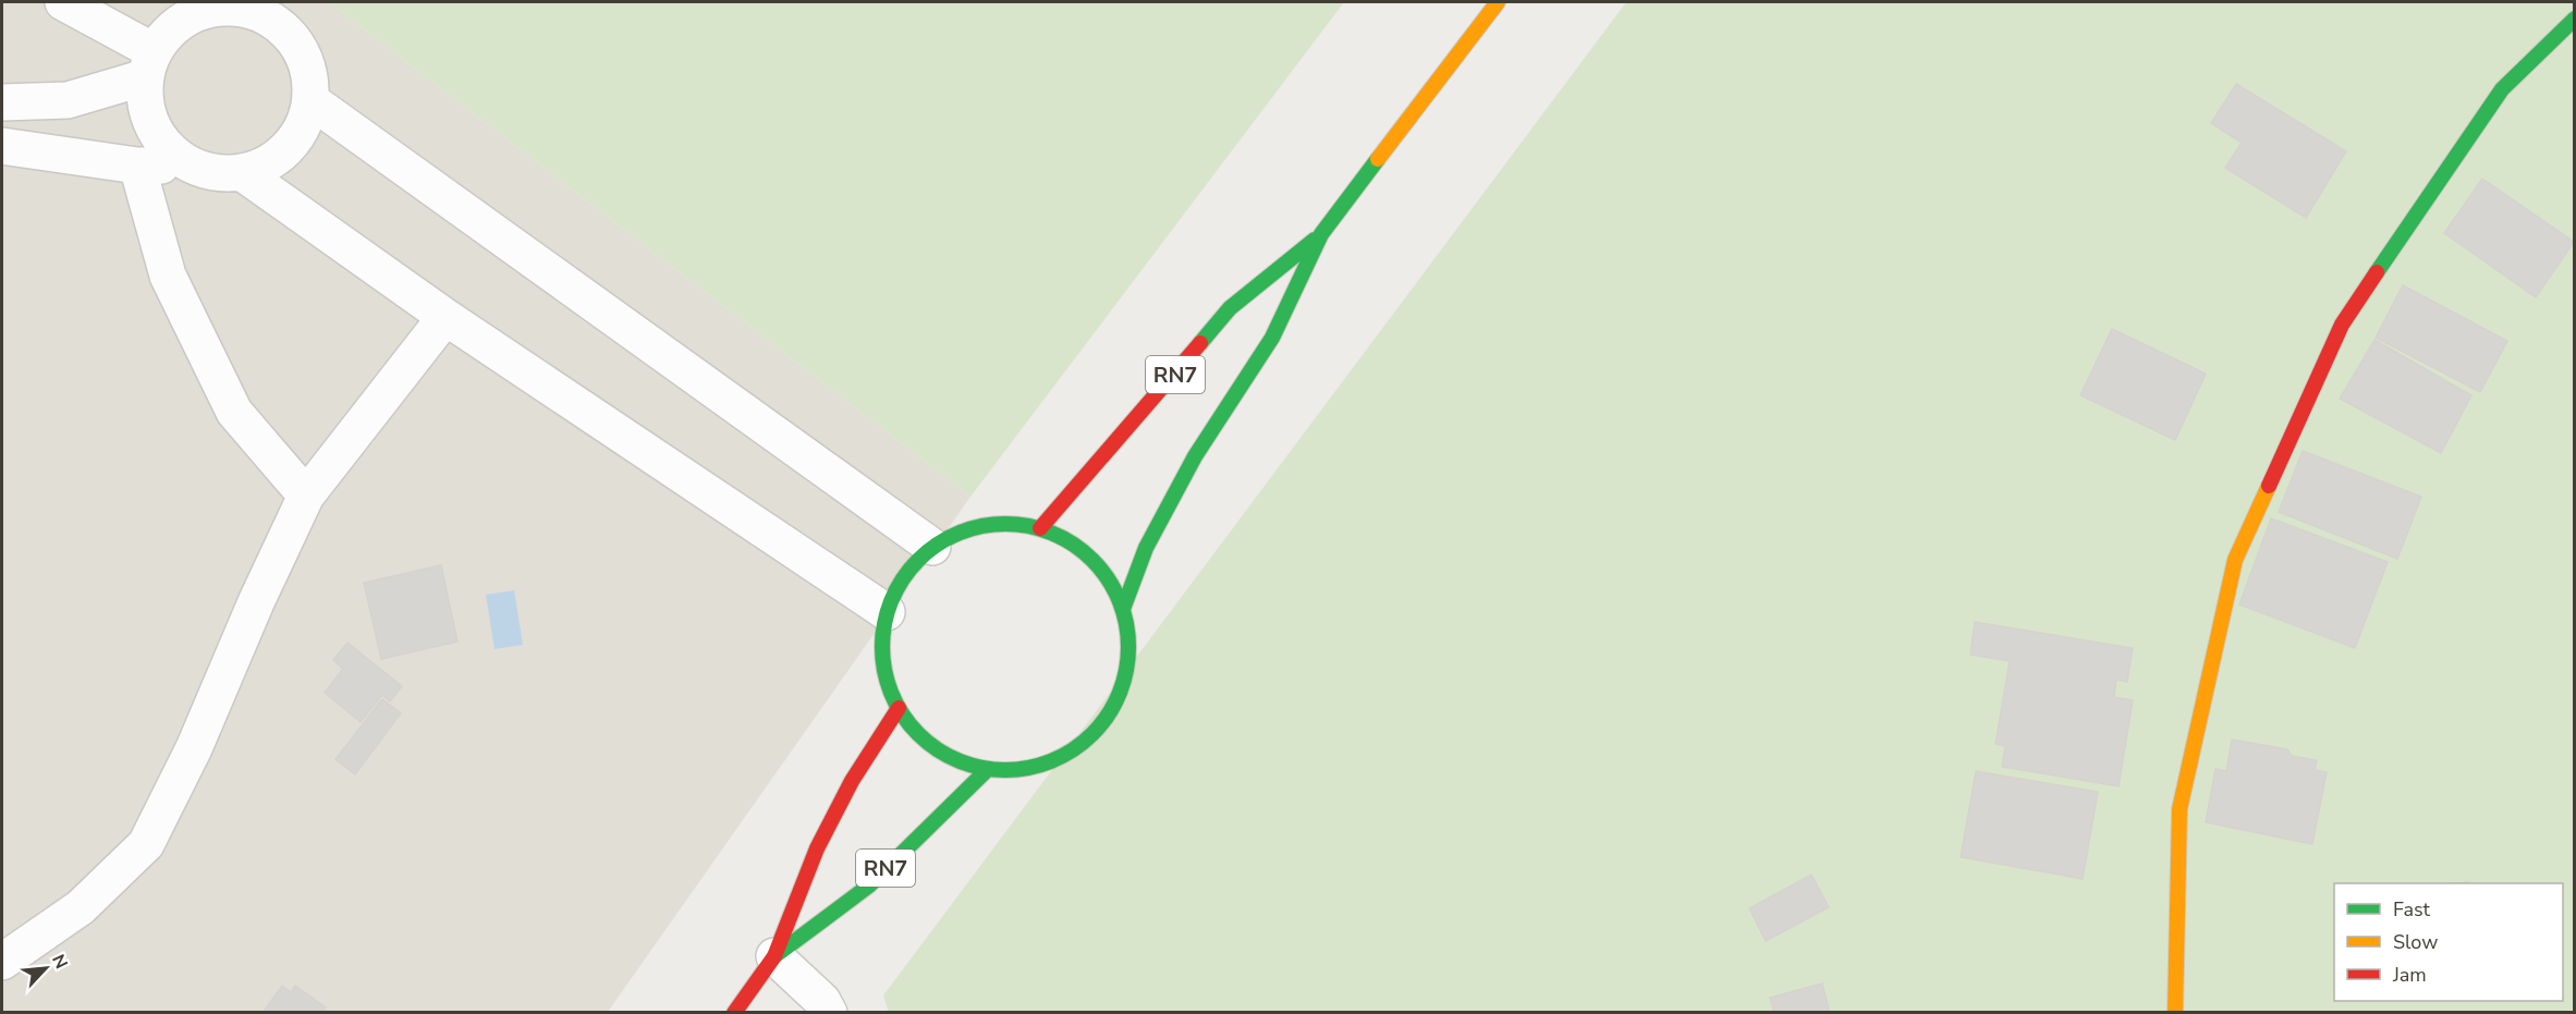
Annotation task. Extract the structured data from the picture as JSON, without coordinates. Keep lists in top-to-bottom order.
{
  "streets": {
    "main road": ["RN7"]
  },
  "legend": ["Fast", "Slow", "Jam"],
  "north": "top right"
}
